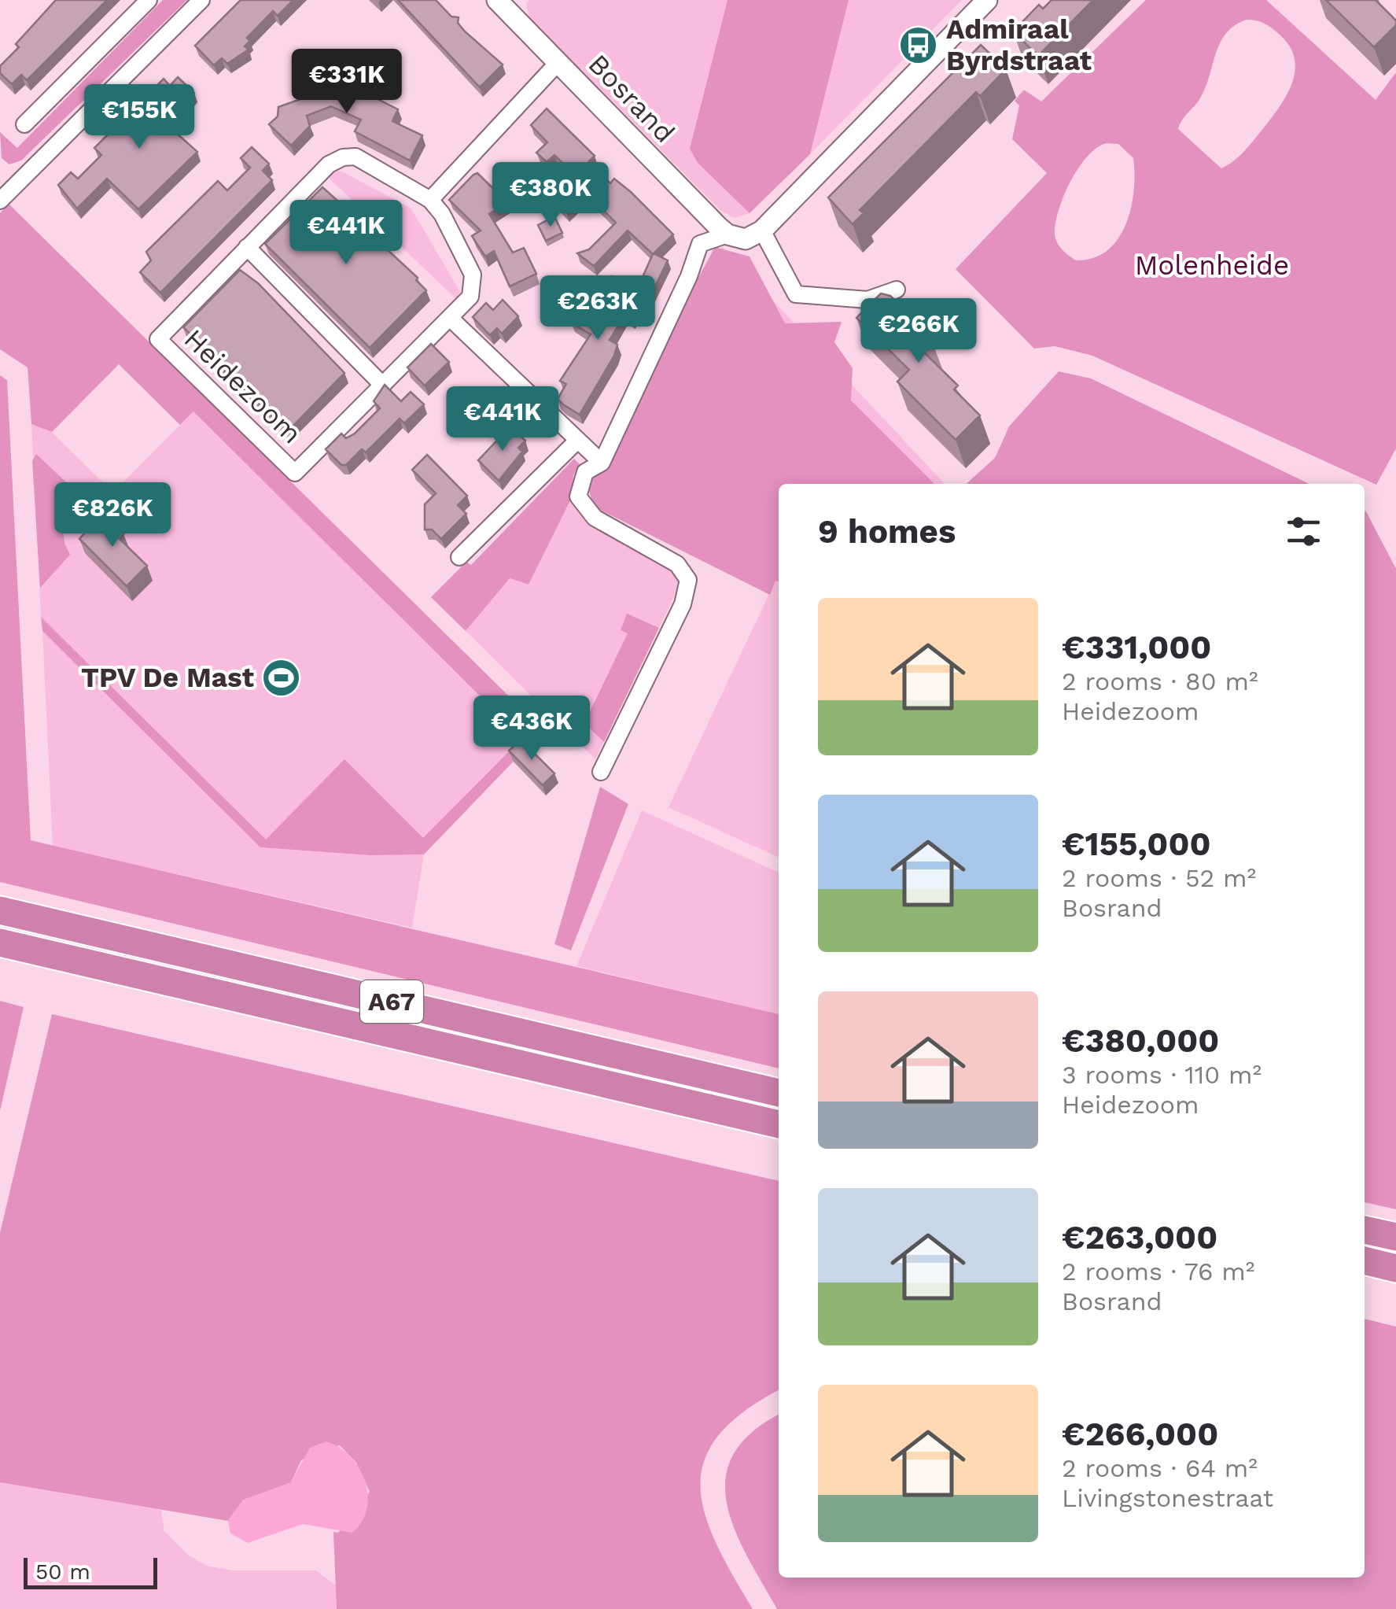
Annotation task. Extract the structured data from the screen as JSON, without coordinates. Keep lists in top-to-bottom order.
{
  "streets": {
    "highway": ["A67"],
    "street": ["Bosrand", "Heidezoom"]
  },
  "parks": ["Molenheide"],
  "places": {
    "bus stop": ["Admiraal Byrdstraat"],
    "sports": ["TPV De Mast"]
  },
  "scale_bar": "50 m",
  "page": {
    "price": [
      "€331K",
      "€155K",
      "€380K",
      "€441K",
      "€263K",
      "€266K",
      "€441K",
      "€826K",
      "€436K"
    ],
    "heading": "9 homes",
    "list": [
      {
        "name": "€331,000",
        "note": "2 rooms · 80 m² · Heidezoom"
      },
      {
        "name": "€155,000",
        "note": "2 rooms · 52 m² · Bosrand"
      },
      {
        "name": "€380,000",
        "note": "3 rooms · 110 m² · Heidezoom"
      },
      {
        "name": "€263,000",
        "note": "2 rooms · 76 m² · Bosrand"
      },
      {
        "name": "€266,000",
        "note": "2 rooms · 64 m² · Livingstonestraat"
      }
    ],
    "scale": "50 m"
  }
}
